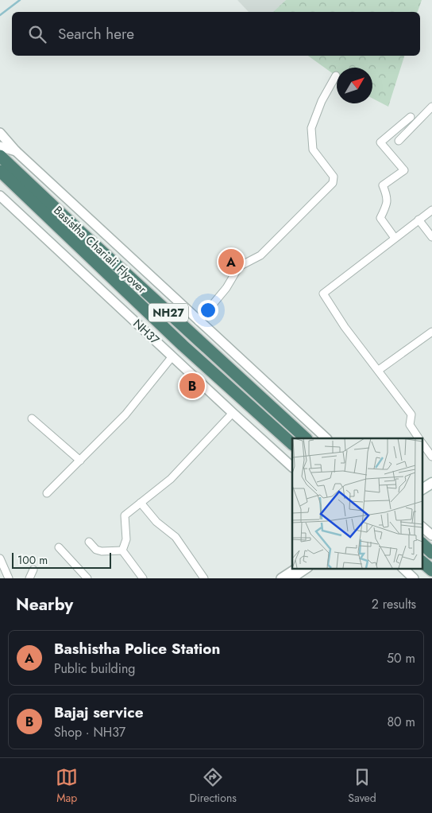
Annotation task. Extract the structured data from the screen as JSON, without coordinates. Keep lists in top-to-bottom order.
{
  "streets": {
    "highway": ["Basistha Chariali Flyover", "NH27"],
    "street": ["NH37"]
  },
  "scale_bar": "100 m",
  "north": "top right",
  "page": {
    "search": "Search here",
    "pins": ["A", "B"],
    "scale": "100 m",
    "heading": ["Nearby", "2 results"],
    "list": [
      {
        "mark": "A",
        "name": "Bashistha Police Station",
        "note": "Public building",
        "value": "50 m"
      },
      {
        "mark": "B",
        "name": "Bajaj service",
        "note": "Shop · NH37",
        "value": "80 m"
      }
    ],
    "nav": ["Map", "Directions", "Saved"]
  }
}
